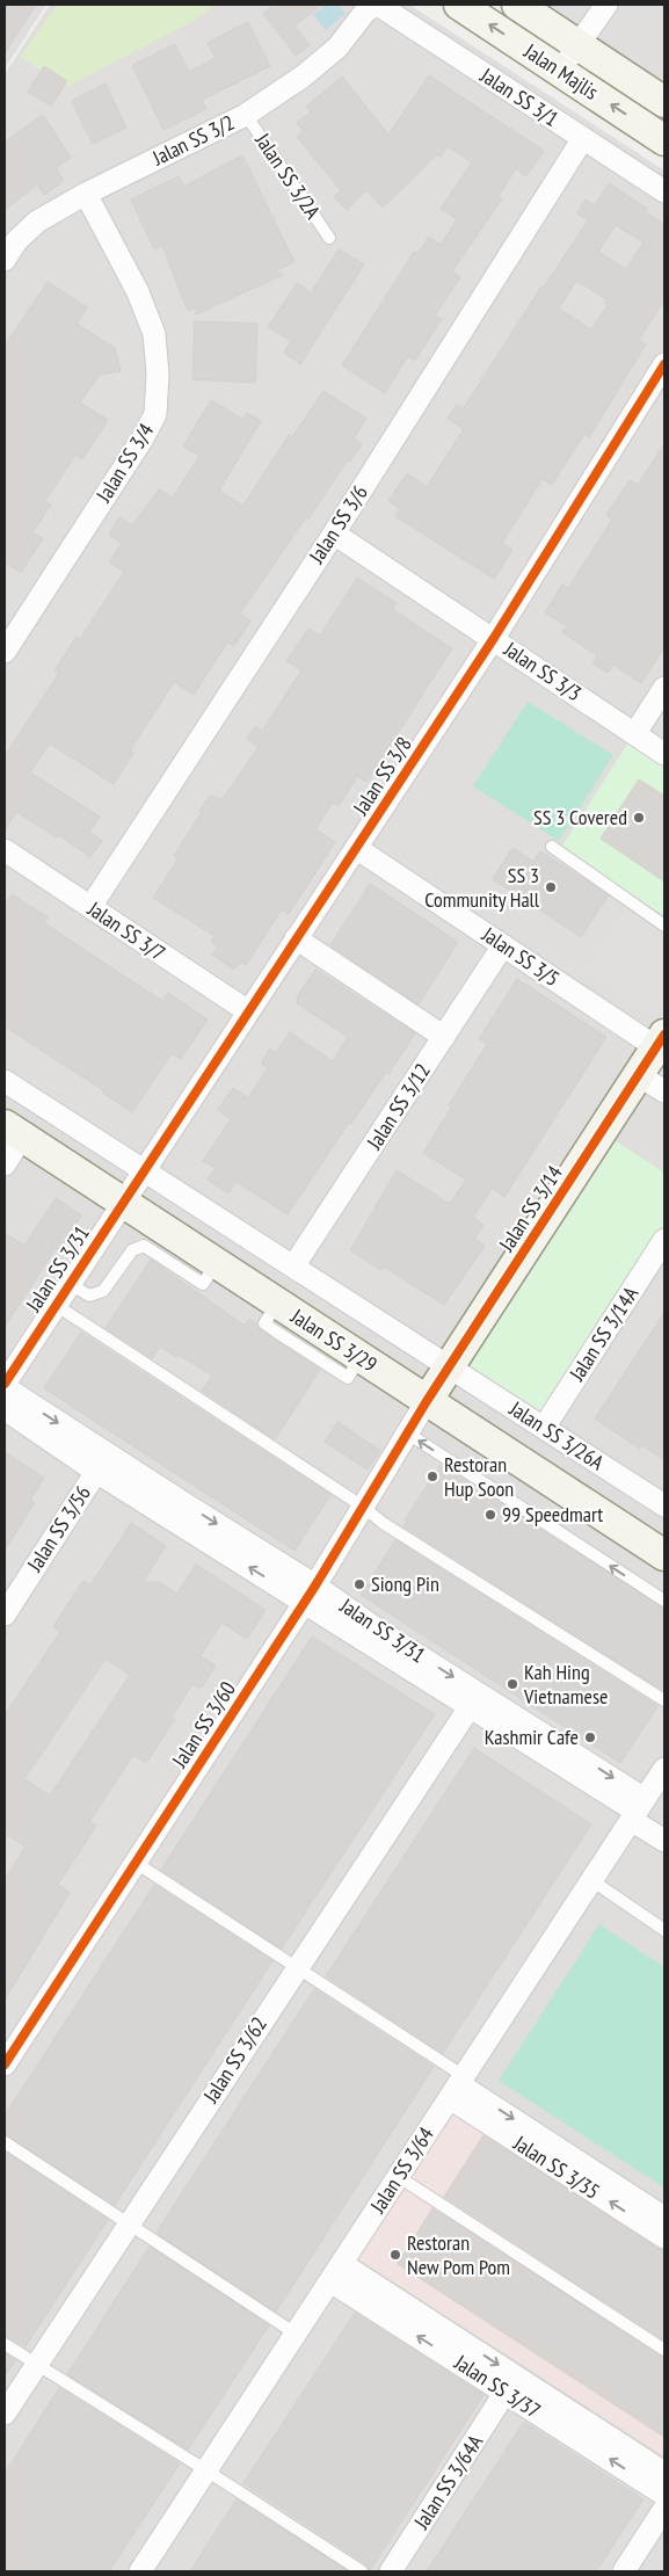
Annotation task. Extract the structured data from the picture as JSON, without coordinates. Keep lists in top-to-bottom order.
{
  "streets": {
    "street": [
      "Jalan Majlis",
      "Jalan SS 3/1",
      "Jalan SS 3/2",
      "Jalan SS 3/4",
      "Jalan SS 3/6",
      "Jalan SS 3/3",
      "Jalan SS 3/8",
      "Jalan SS 3/7",
      "Jalan SS 3/5",
      "Jalan SS 3/12",
      "Jalan SS 3/14",
      "Jalan SS 3/31",
      "Jalan SS 3/14A",
      "Jalan SS 3/29",
      "Jalan SS 3/26A",
      "Jalan SS 3/56",
      "Jalan SS 3/60",
      "Jalan SS 3/62",
      "Jalan SS 3/35",
      "Jalan SS 3/64",
      "Jalan SS 3/37",
      "Jalan SS 3/64A"
    ],
    "lane": ["Jalan SS 3/2A"]
  },
  "crossings": [
    ["Jalan SS 3/1", "Jalan SS 3/2"],
    ["Jalan SS 3/1", "Jalan SS 3/6"],
    ["Jalan SS 3/2", "Jalan SS 3/2A"],
    ["Jalan SS 3/2", "Jalan SS 3/4"],
    ["Jalan SS 3/6", "Jalan SS 3/3"],
    ["Jalan SS 3/6", "Jalan SS 3/7"],
    ["Jalan SS 3/3", "Jalan SS 3/8"],
    ["Jalan SS 3/8", "Jalan SS 3/7"],
    ["Jalan SS 3/8", "Jalan SS 3/5"],
    ["Jalan SS 3/8", "Jalan SS 3/31"],
    ["Jalan SS 3/8", "Jalan SS 3/29"],
    ["Jalan SS 3/8", "Jalan SS 3/26A"],
    ["Jalan SS 3/5", "Jalan SS 3/12"],
    ["Jalan SS 3/5", "Jalan SS 3/14"],
    ["Jalan SS 3/12", "Jalan SS 3/26A"],
    ["Jalan SS 3/14", "Jalan SS 3/29"],
    ["Jalan SS 3/14", "Jalan SS 3/26A"],
    ["Jalan SS 3/14", "Jalan SS 3/60"],
    ["Jalan SS 3/31", "Jalan SS 3/29"],
    ["Jalan SS 3/31", "Jalan SS 3/56"],
    ["Jalan SS 3/31", "Jalan SS 3/60"],
    ["Jalan SS 3/31", "Jalan SS 3/62"],
    ["Jalan SS 3/31", "Jalan SS 3/64"],
    ["Jalan SS 3/14A", "Jalan SS 3/26A"],
    ["Jalan SS 3/29", "Jalan SS 3/60"],
    ["Jalan SS 3/35", "Jalan SS 3/64"],
    ["Jalan SS 3/64", "Jalan SS 3/37"],
    ["Jalan SS 3/37", "Jalan SS 3/64A"]
  ],
  "places": [
    "SS 3 Covered",
    "SS 3 Community Hall",
    "Restoran Hup Soon",
    "99 Speedmart",
    "Siong Pin",
    "Kah Hing Vietnamese",
    "Kashmir Cafe",
    "Restoran New Pom Pom"
  ]
}
